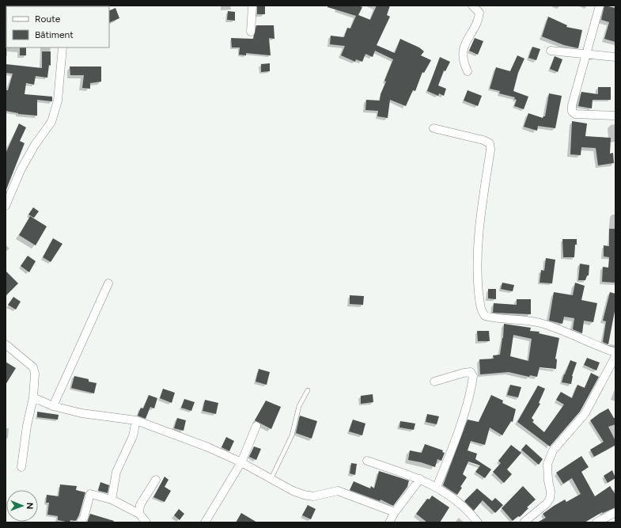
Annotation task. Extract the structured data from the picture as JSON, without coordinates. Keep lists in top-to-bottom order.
{
  "legend": ["Route", "Bâtiment"],
  "north": "right"
}
